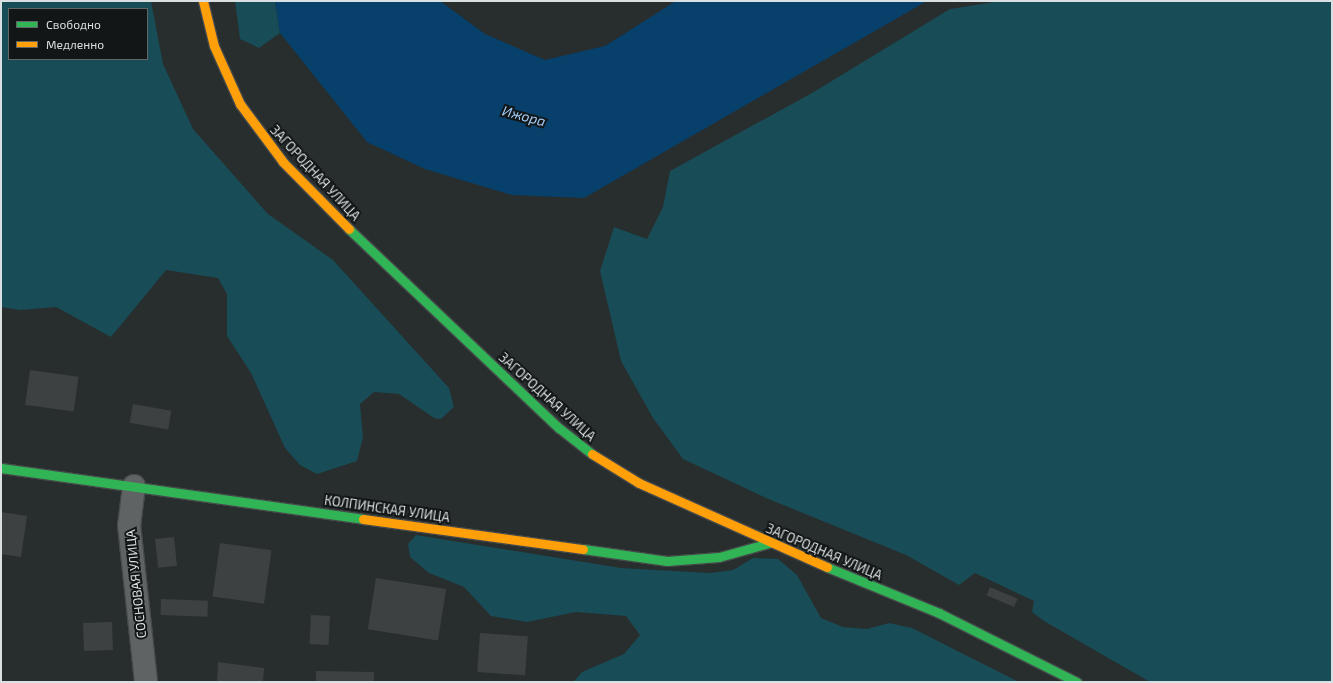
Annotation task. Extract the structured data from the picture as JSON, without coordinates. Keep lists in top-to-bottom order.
{
  "streets": {
    "main road": ["ЗАГОРОДНАЯ УЛИЦА", "КОЛПИНСКАЯ УЛИЦА"],
    "street": ["СОСНОВАЯ УЛИЦА"]
  },
  "crossings": [
    ["ЗАГОРОДНАЯ УЛИЦА", "КОЛПИНСКАЯ УЛИЦА"],
    ["КОЛПИНСКАЯ УЛИЦА", "СОСНОВАЯ УЛИЦА"]
  ],
  "water": ["Ижора"],
  "legend": ["Свободно", "Медленно"]
}
